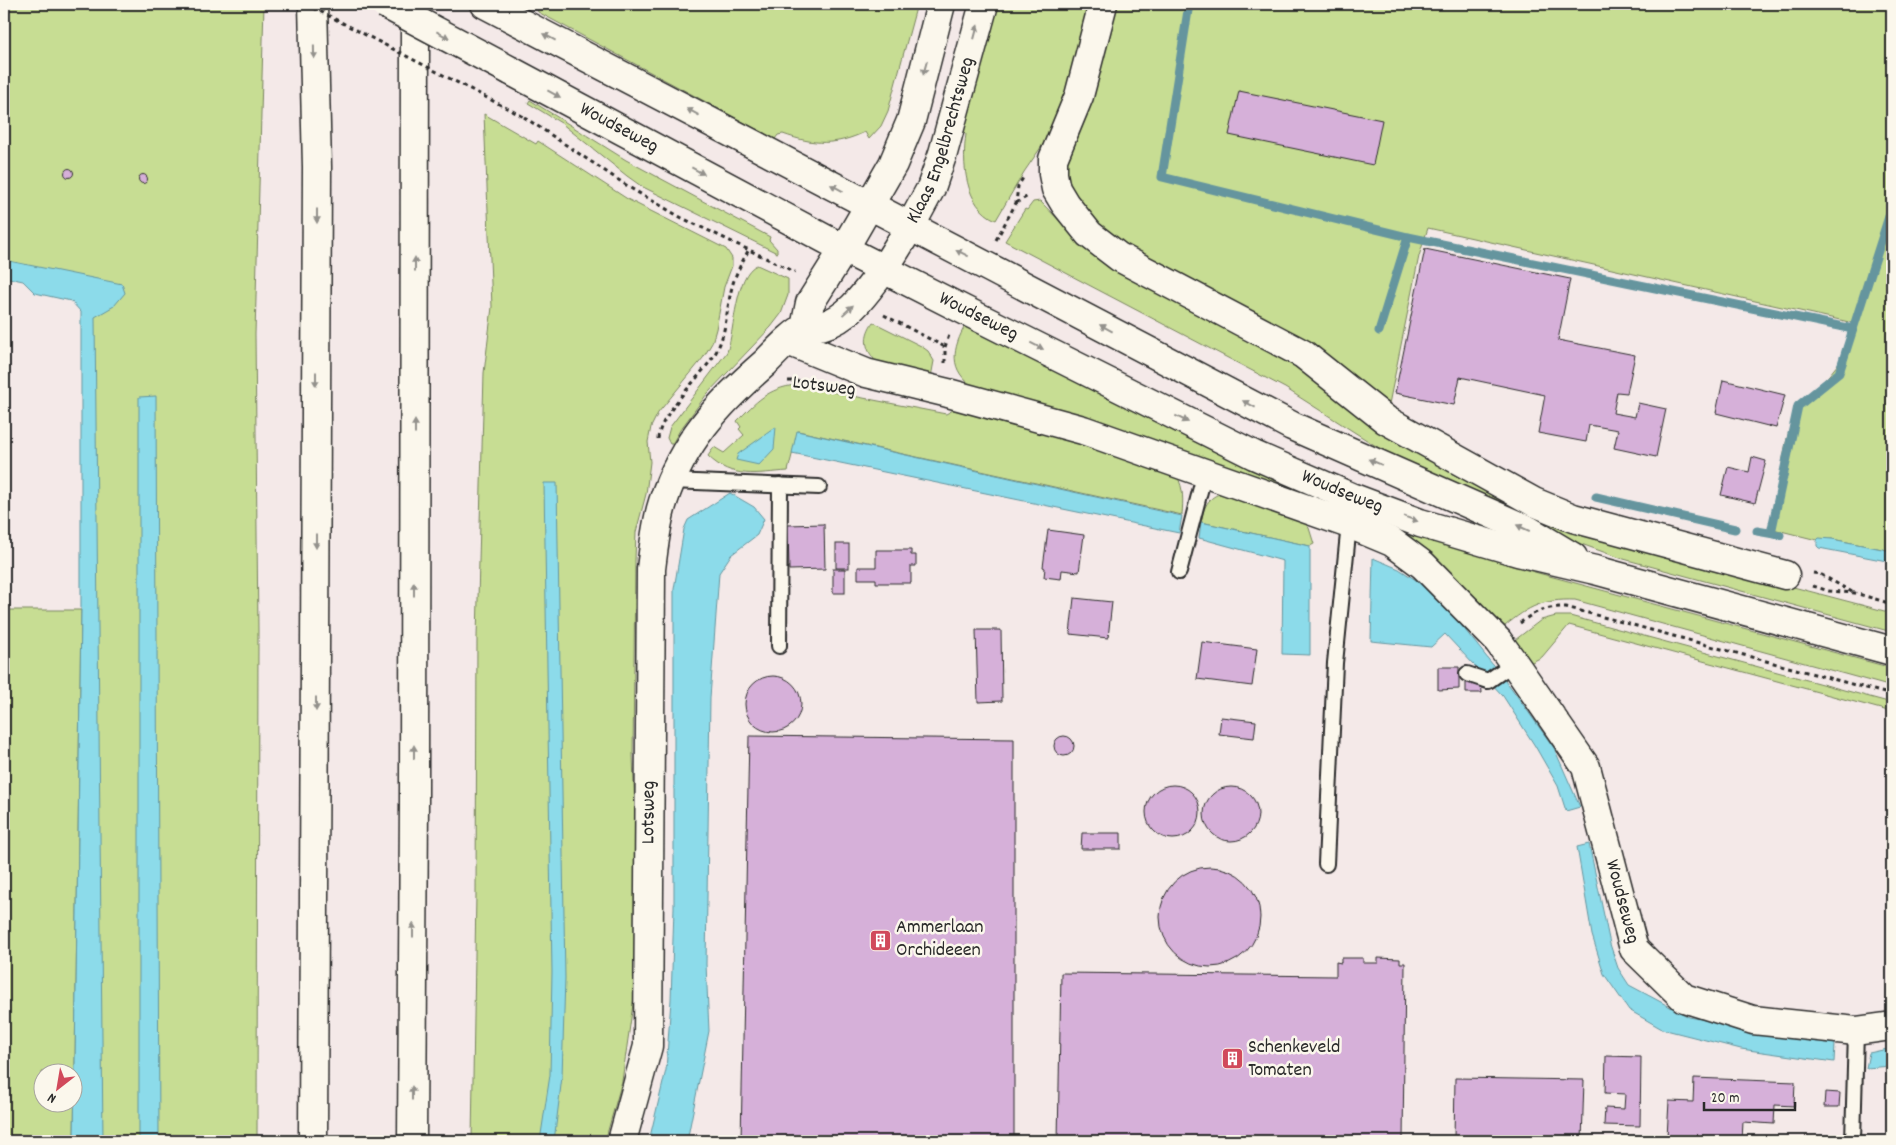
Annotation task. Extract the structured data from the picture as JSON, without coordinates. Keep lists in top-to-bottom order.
{
  "streets": {
    "main road": ["Woudseweg", "Klaas Engelbrechtsweg", "Lotsweg"]
  },
  "crossings": [
    ["Woudseweg", "Klaas Engelbrechtsweg"],
    ["Woudseweg", "Lotsweg"]
  ],
  "places": {
    "building": ["Ammerlaan Orchideeen", "Schenkeveld Tomaten"]
  },
  "scale_bar": "20 m",
  "north": "bottom left"
}
